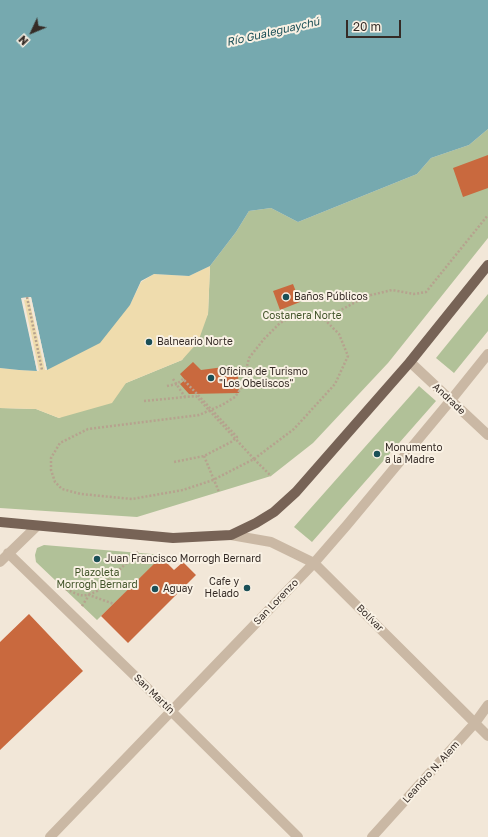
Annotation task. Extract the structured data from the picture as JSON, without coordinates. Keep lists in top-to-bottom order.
{
  "streets": {
    "street": [
      "Andrade",
      "San Lorenzo",
      "Bolívar",
      "San Martín",
      "Leandro N. Alem"
    ]
  },
  "crossings": [
    ["Andrade", "San Lorenzo"],
    ["San Lorenzo", "Bolívar"],
    ["San Lorenzo", "San Martín"],
    ["Bolívar", "Leandro N. Alem"]
  ],
  "water": ["Río Gualeguaychú"],
  "parks": ["Costanera Norte", "Plazoleta Morrogh Bernard"],
  "places": [
    "Baños Públicos",
    "Balneario Norte",
    "Oficina de Turismo \"Los Obeliscos\"",
    "Monumento a la Madre",
    "Juan Francisco Morrogh Bernard",
    "Cafe y Helado",
    "Aguay"
  ],
  "scale_bar": "20 m",
  "north": "bottom left"
}
